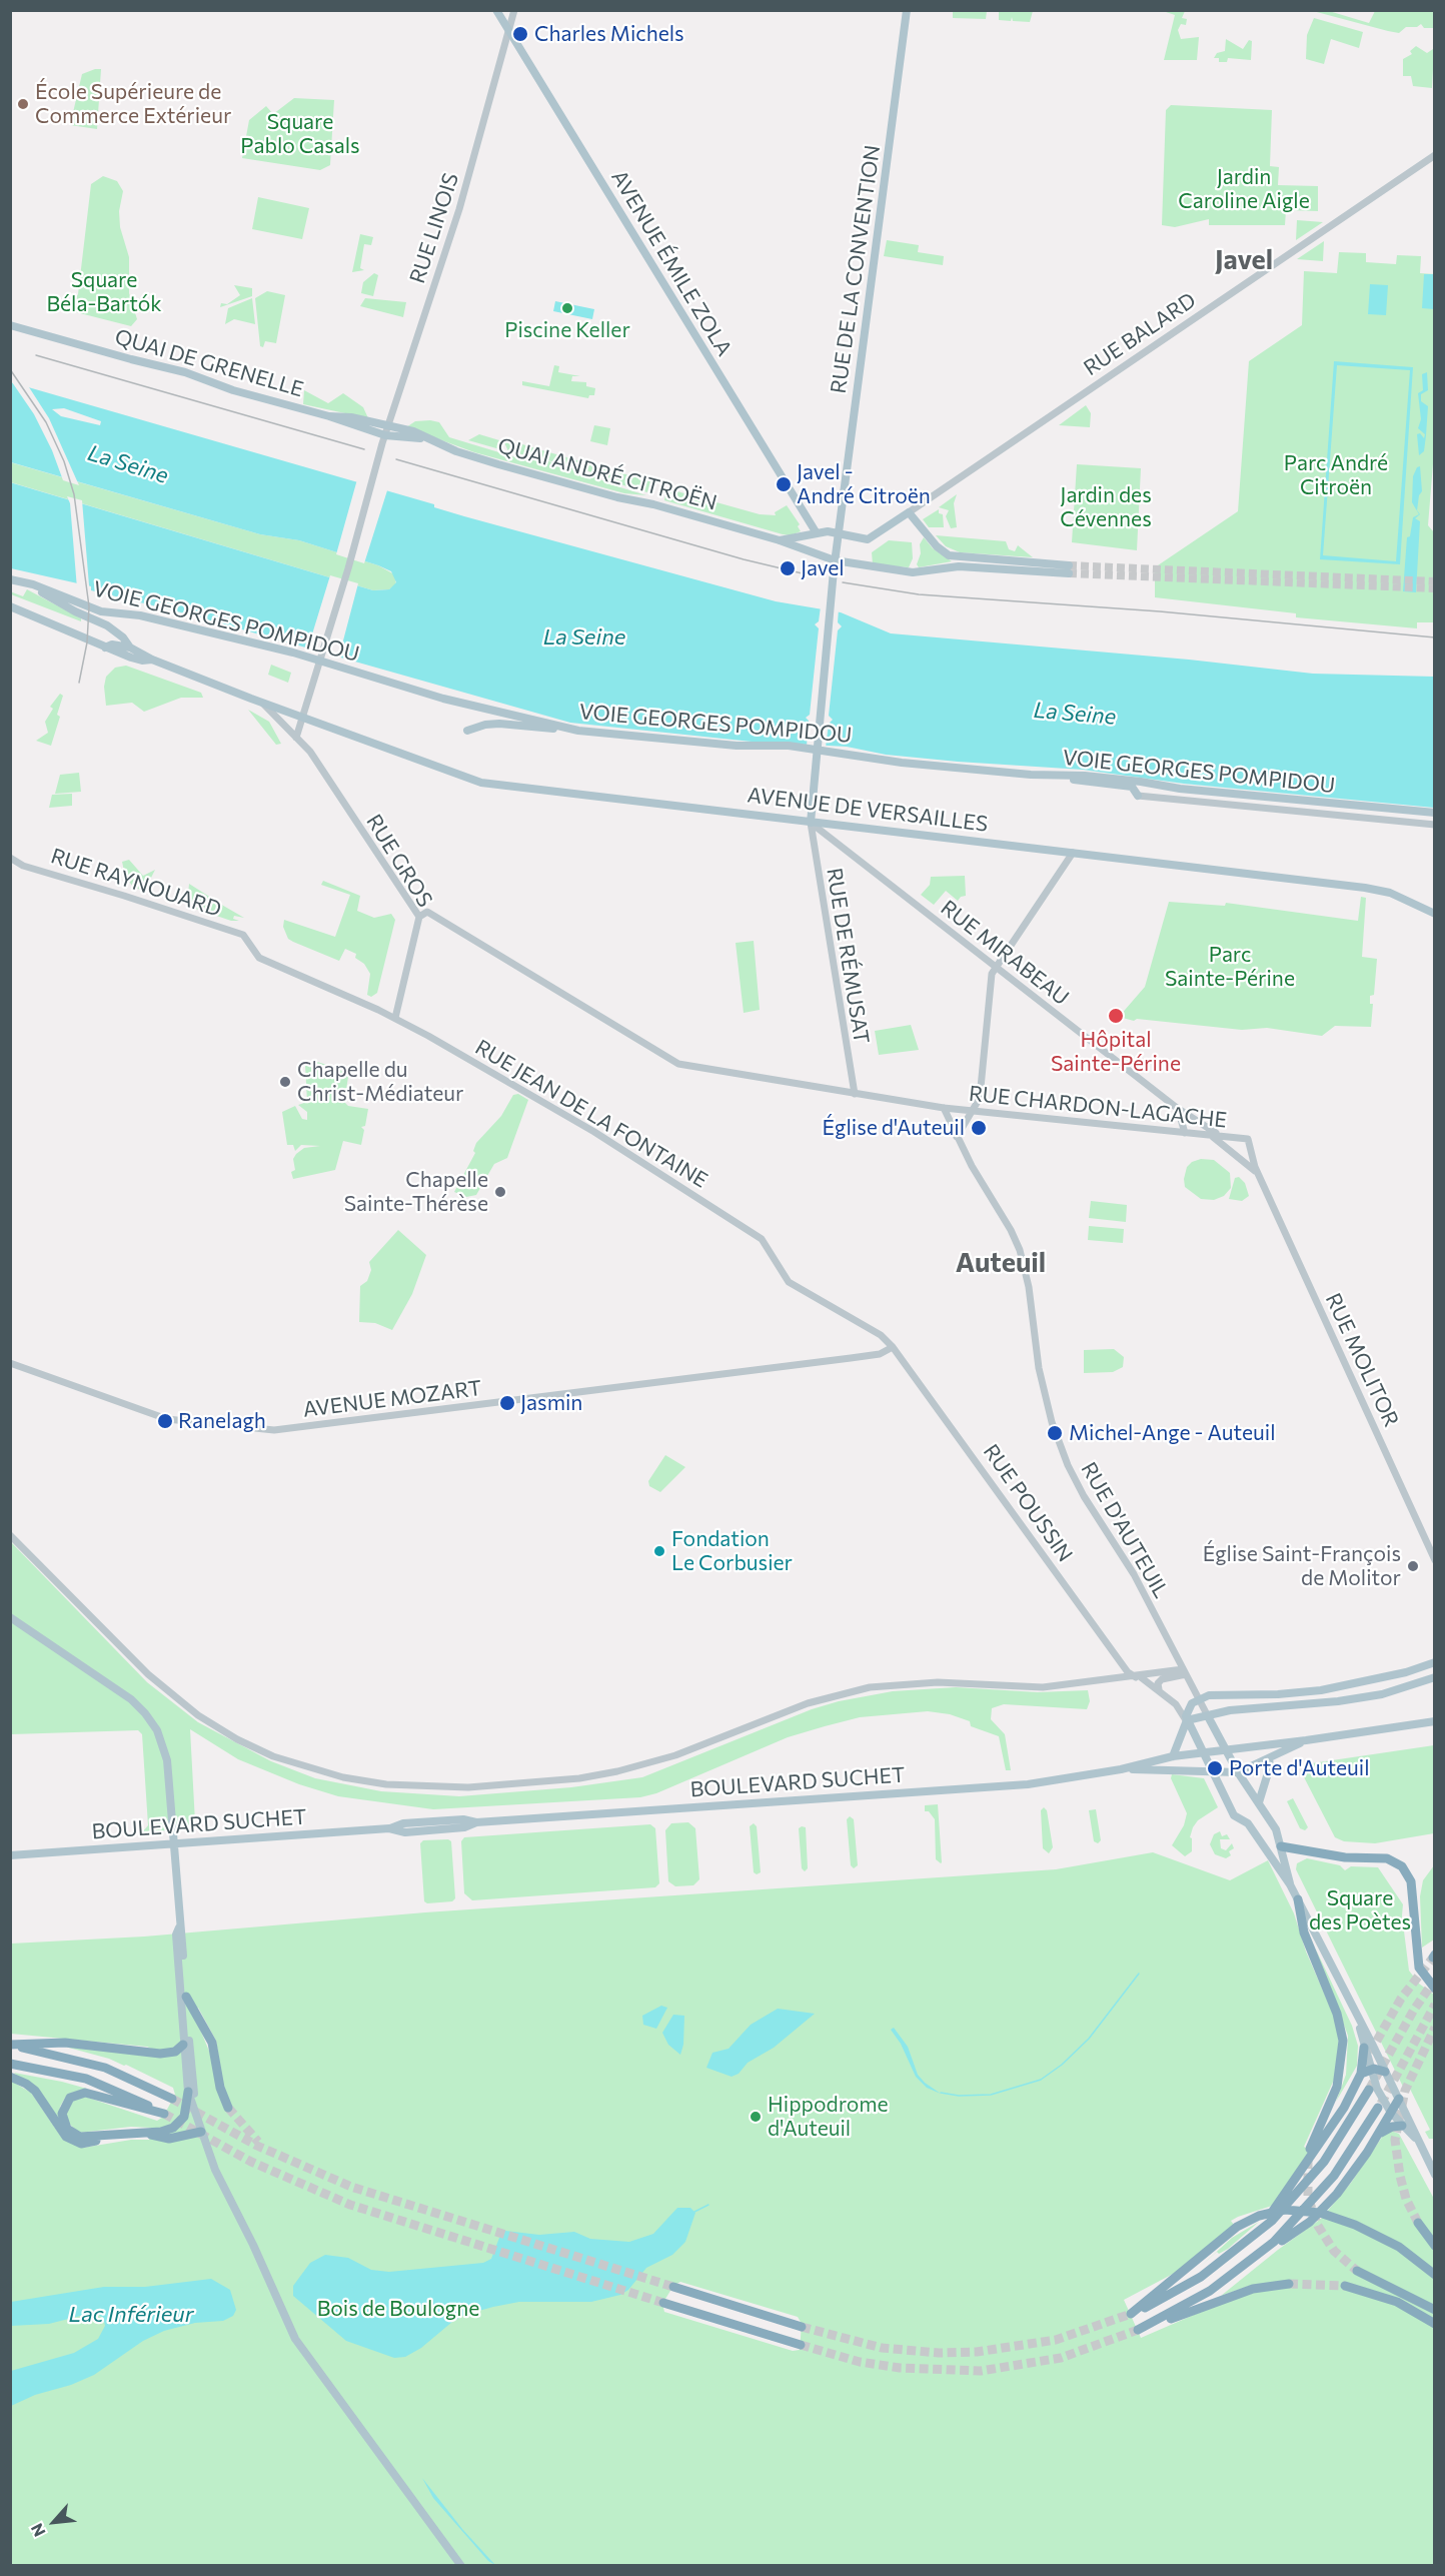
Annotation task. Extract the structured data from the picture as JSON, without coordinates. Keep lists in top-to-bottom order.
{
  "streets": {
    "main road": [
      "AVENUE ÉMILE ZOLA",
      "RUE DE LA CONVENTION",
      "RUE BALARD",
      "QUAI DE GRENELLE",
      "QUAI ANDRÉ CITROËN",
      "VOIE GEORGES POMPIDOU",
      "AVENUE DE VERSAILLES",
      "BOULEVARD SUCHET"
    ],
    "street": [
      "RUE LINOIS",
      "RUE GROS",
      "RUE RAYNOUARD",
      "RUE MIRABEAU",
      "RUE DE RÉMUSAT",
      "RUE CHARDON-LAGACHE",
      "RUE JEAN DE LA FONTAINE",
      "RUE MOLITOR",
      "AVENUE MOZART",
      "RUE POUSSIN",
      "RUE D'AUTEUIL"
    ]
  },
  "crossings": [
    ["RUE LINOIS", "AVENUE ÉMILE ZOLA"],
    ["RUE LINOIS", "QUAI DE GRENELLE"],
    ["RUE LINOIS", "QUAI ANDRÉ CITROËN"],
    ["RUE LINOIS", "AVENUE DE VERSAILLES"],
    ["RUE LINOIS", "RUE GROS"],
    ["AVENUE ÉMILE ZOLA", "QUAI ANDRÉ CITROËN"],
    ["RUE DE LA CONVENTION", "QUAI ANDRÉ CITROËN"],
    ["RUE DE LA CONVENTION", "AVENUE DE VERSAILLES"],
    ["RUE DE LA CONVENTION", "RUE MIRABEAU"],
    ["RUE DE LA CONVENTION", "RUE DE RÉMUSAT"],
    ["RUE BALARD", "QUAI ANDRÉ CITROËN"],
    ["QUAI DE GRENELLE", "QUAI ANDRÉ CITROËN"],
    ["AVENUE DE VERSAILLES", "RUE GROS"],
    ["AVENUE DE VERSAILLES", "RUE MIRABEAU"],
    ["AVENUE DE VERSAILLES", "RUE DE RÉMUSAT"],
    ["RUE GROS", "RUE CHARDON-LAGACHE"],
    ["RUE GROS", "RUE JEAN DE LA FONTAINE"],
    ["RUE RAYNOUARD", "RUE JEAN DE LA FONTAINE"],
    ["RUE MIRABEAU", "RUE DE RÉMUSAT"],
    ["RUE MIRABEAU", "RUE CHARDON-LAGACHE"],
    ["RUE DE RÉMUSAT", "RUE CHARDON-LAGACHE"],
    ["RUE CHARDON-LAGACHE", "RUE MOLITOR"],
    ["RUE CHARDON-LAGACHE", "RUE D'AUTEUIL"],
    ["RUE JEAN DE LA FONTAINE", "AVENUE MOZART"],
    ["RUE JEAN DE LA FONTAINE", "RUE POUSSIN"],
    ["AVENUE MOZART", "RUE POUSSIN"]
  ],
  "districts": ["Javel", "Auteuil"],
  "water": ["La Seine", "Lac Inférieur"],
  "parks": [
    "Square Pablo Casals",
    "Jardin Caroline Aigle",
    "Square Béla-Bartók",
    "Parc André Citroën",
    "Jardin des Cévennes",
    "Parc Sainte-Périne",
    "Square des Poètes",
    "Bois de Boulogne"
  ],
  "places": [
    "Charles Michels",
    "École Supérieure de Commerce Extérieur",
    "Piscine Keller",
    "Javel - André Citroën",
    "Javel",
    "Hôpital Sainte-Périne",
    "Chapelle du Christ-Médiateur",
    "Église d'Auteuil",
    "Chapelle Sainte-Thérèse",
    "Jasmin",
    "Ranelagh",
    "Michel-Ange - Auteuil",
    "Fondation Le Corbusier",
    "Église Saint-François de Molitor",
    "Porte d'Auteuil",
    "Hippodrome d'Auteuil"
  ],
  "north": "bottom left"
}
